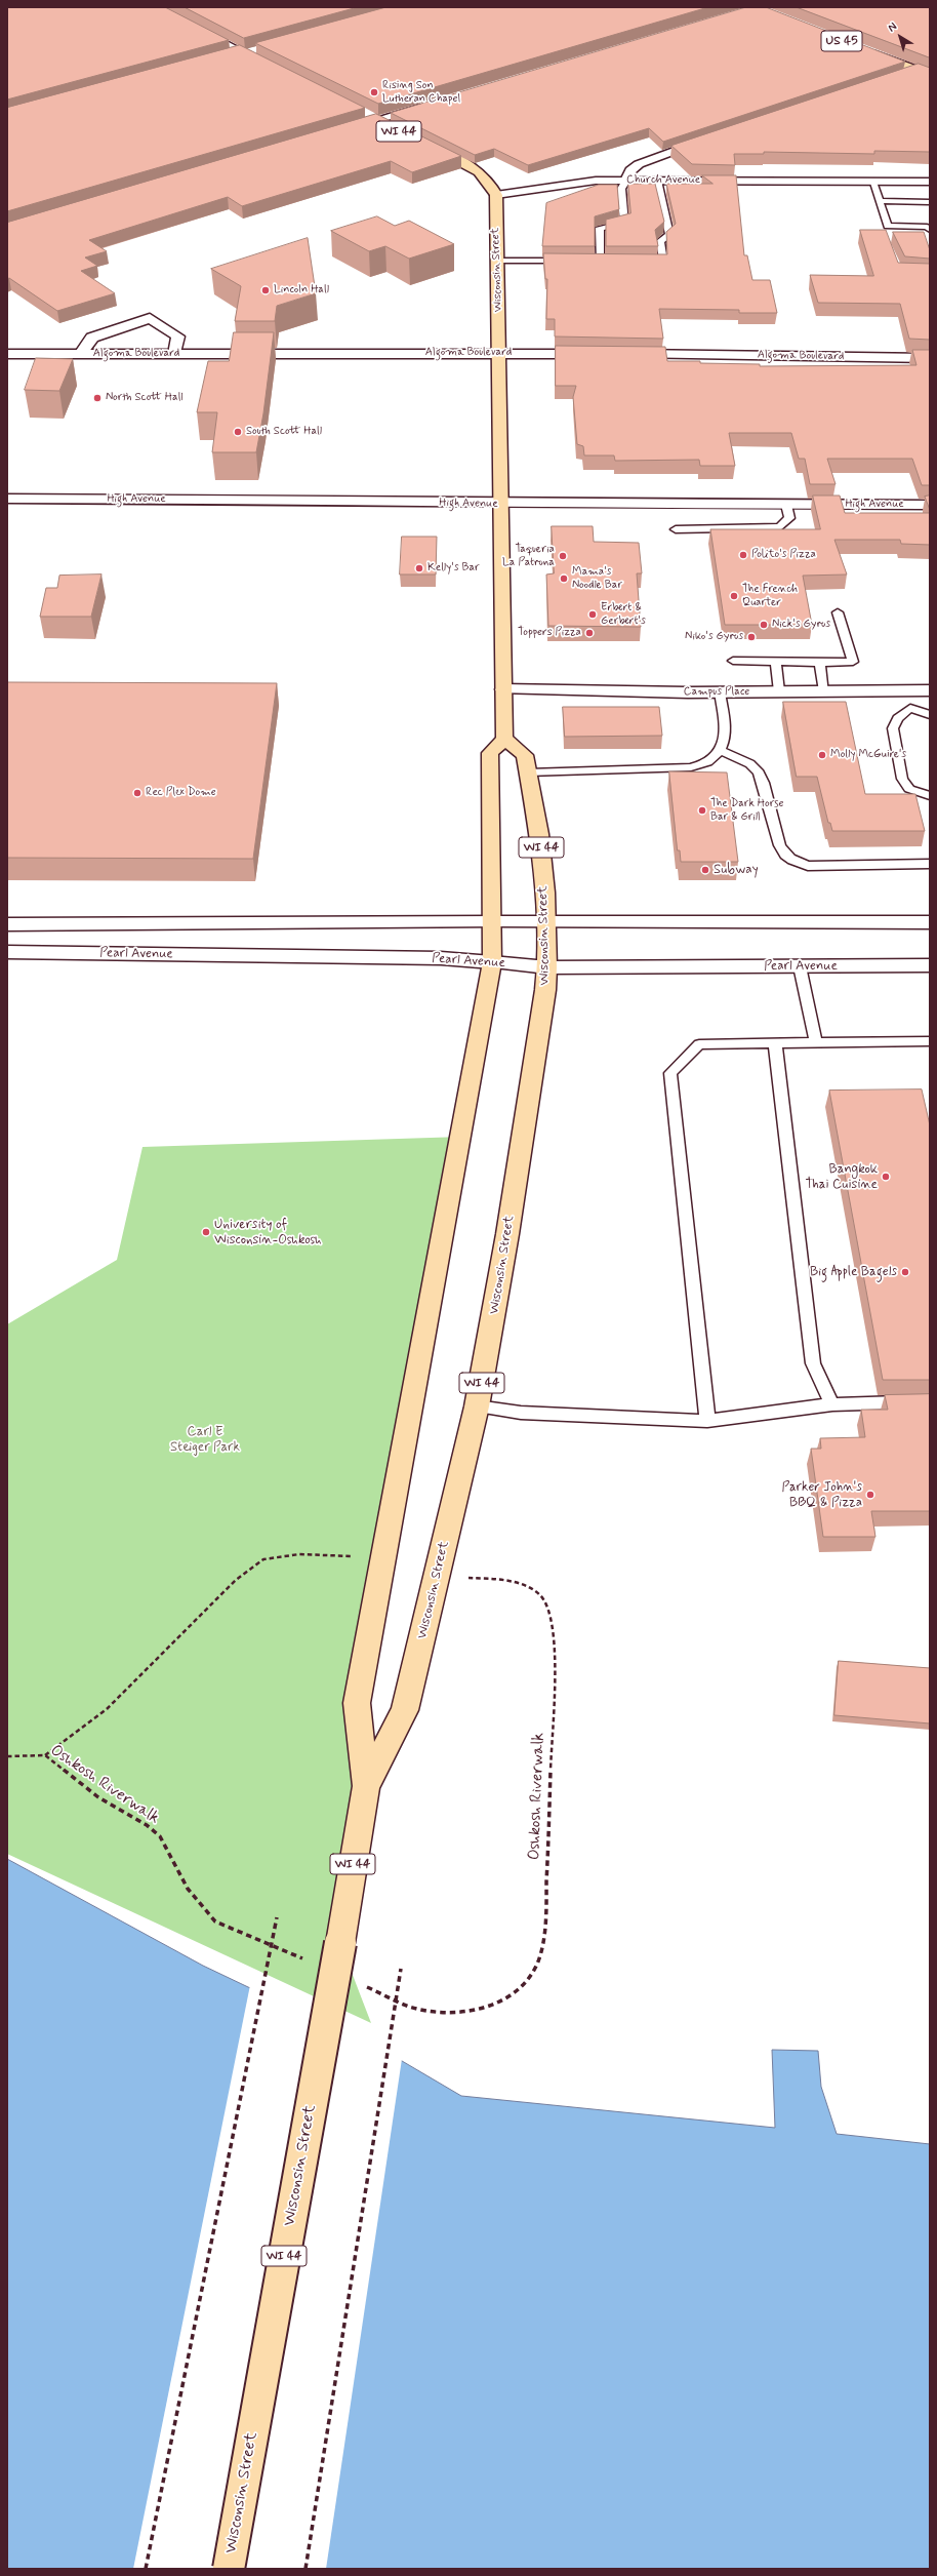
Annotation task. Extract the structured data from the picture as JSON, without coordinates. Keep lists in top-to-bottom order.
{
  "streets": {
    "main road": ["US 45", "WI 44", "Wisconsin Street"],
    "street": [
      "Church Avenue",
      "Algoma Boulevard",
      "High Avenue",
      "Campus Place",
      "Pearl Avenue"
    ],
    "path": ["Oshkosh Riverwalk"]
  },
  "crossings": [
    ["Church Avenue", "Wisconsin Street"],
    ["Wisconsin Street", "Algoma Boulevard"],
    ["Wisconsin Street", "High Avenue"],
    ["Wisconsin Street", "Campus Place"],
    ["Wisconsin Street", "Pearl Avenue"],
    ["Wisconsin Street", "Oshkosh Riverwalk"]
  ],
  "parks": ["Carl E Steiger Park"],
  "places": [
    "Rising Son Lutheran Chapel",
    "Lincoln Hall",
    "North Scott Hall",
    "South Scott Hall",
    "Polito's Pizza",
    "Taqueria La Patrona",
    "Kelly's Bar",
    "Mama's Noodle Bar",
    "The French Quarter",
    "Erbert & Gerbert's",
    "Nick's Gyros",
    "Toppers Pizza",
    "Niko's Gyros",
    "Molly McGuire's",
    "Rec Plex Dome",
    "The Dark Horse Bar & Grill",
    "Subway",
    "Bangkok Thai Cuisine",
    "University of Wisconsin-Oshkosh",
    "Big Apple Bagels",
    "Parker John's BBQ & Pizza"
  ],
  "north": "top left"
}
